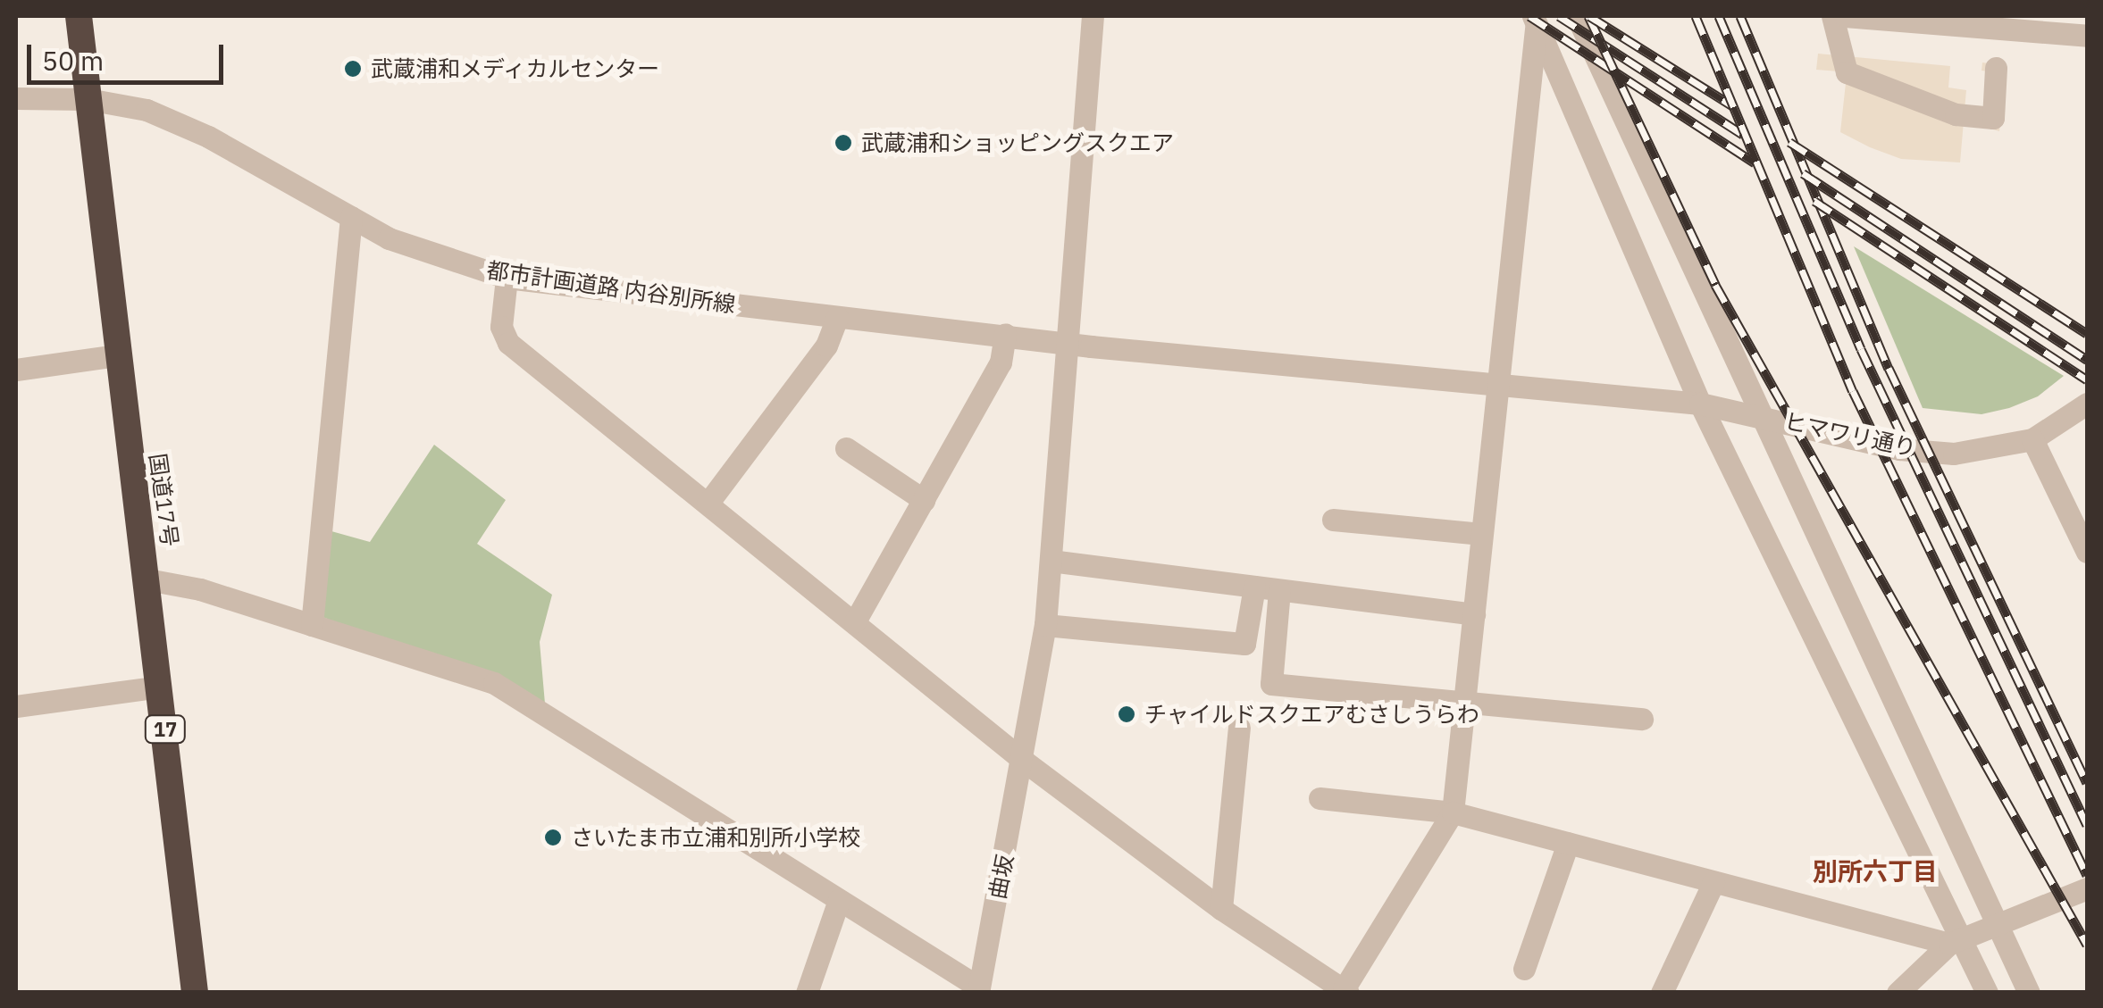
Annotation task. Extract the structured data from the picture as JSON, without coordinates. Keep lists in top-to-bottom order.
{
  "streets": {
    "highway": ["国道17号", "17"],
    "street": ["都市計画道路 内谷別所線", "ヒマワリ通り", "曲坂"]
  },
  "crossings": [
    ["都市計画道路 内谷別所線", "ヒマワリ通り"],
    ["都市計画道路 内谷別所線", "国道17号"],
    ["都市計画道路 内谷別所線", "曲坂"]
  ],
  "districts": ["別所六丁目"],
  "places": [
    "武蔵浦和メディカルセンター",
    "武蔵浦和ショッピングスクエア",
    "チャイルドスクエアむさしうらわ",
    "さいたま市立浦和別所小学校"
  ],
  "scale_bar": "50 m"
}
